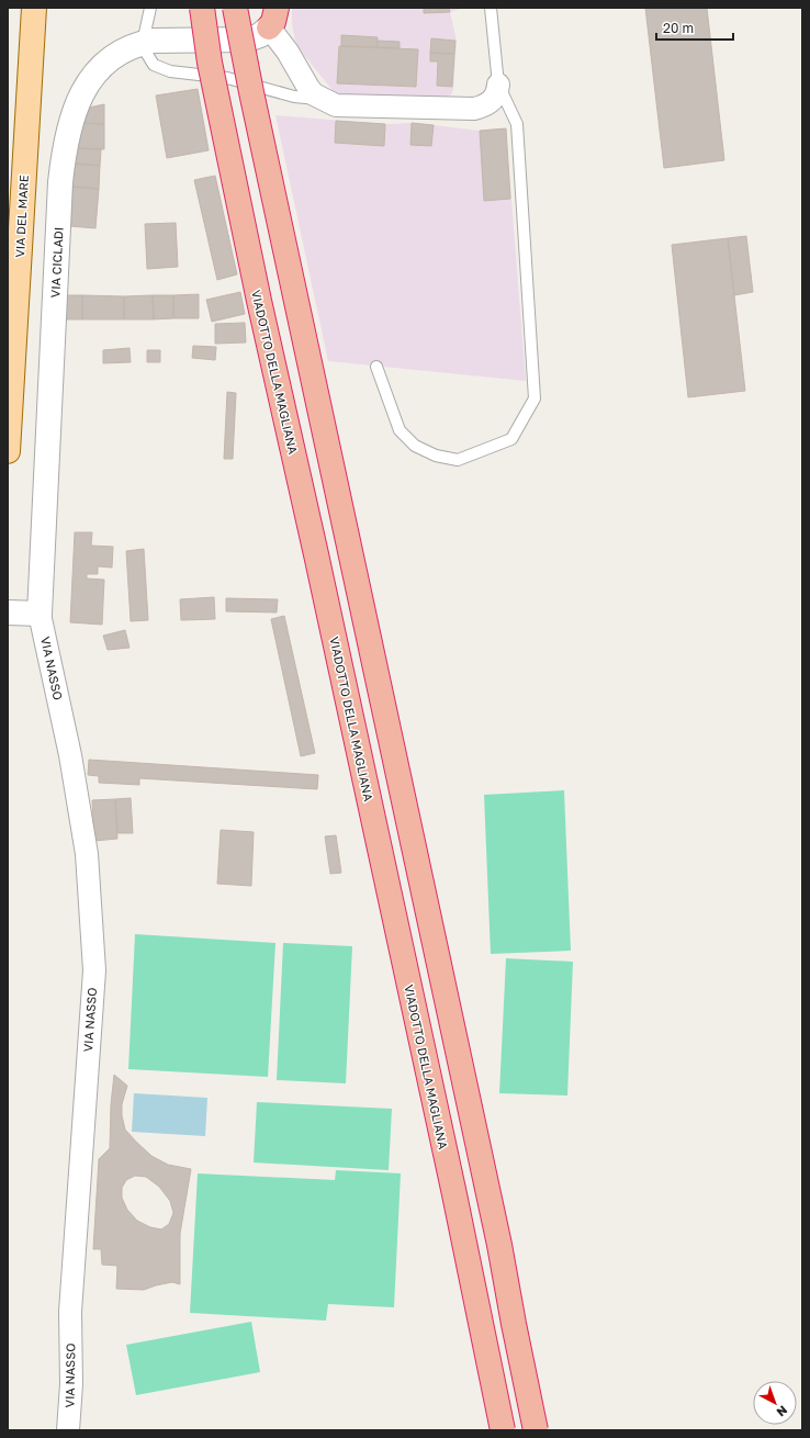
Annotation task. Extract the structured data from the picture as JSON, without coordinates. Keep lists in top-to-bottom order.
{
  "streets": {
    "highway": ["VIADOTTO DELLA MAGLIANA"],
    "main road": ["VIA DEL MARE"],
    "street": ["VIA CICLADI", "VIA NASSO"]
  },
  "crossings": [
    ["VIA CICLADI", "VIA NASSO"]
  ],
  "scale_bar": "20 m",
  "north": "bottom right"
}
